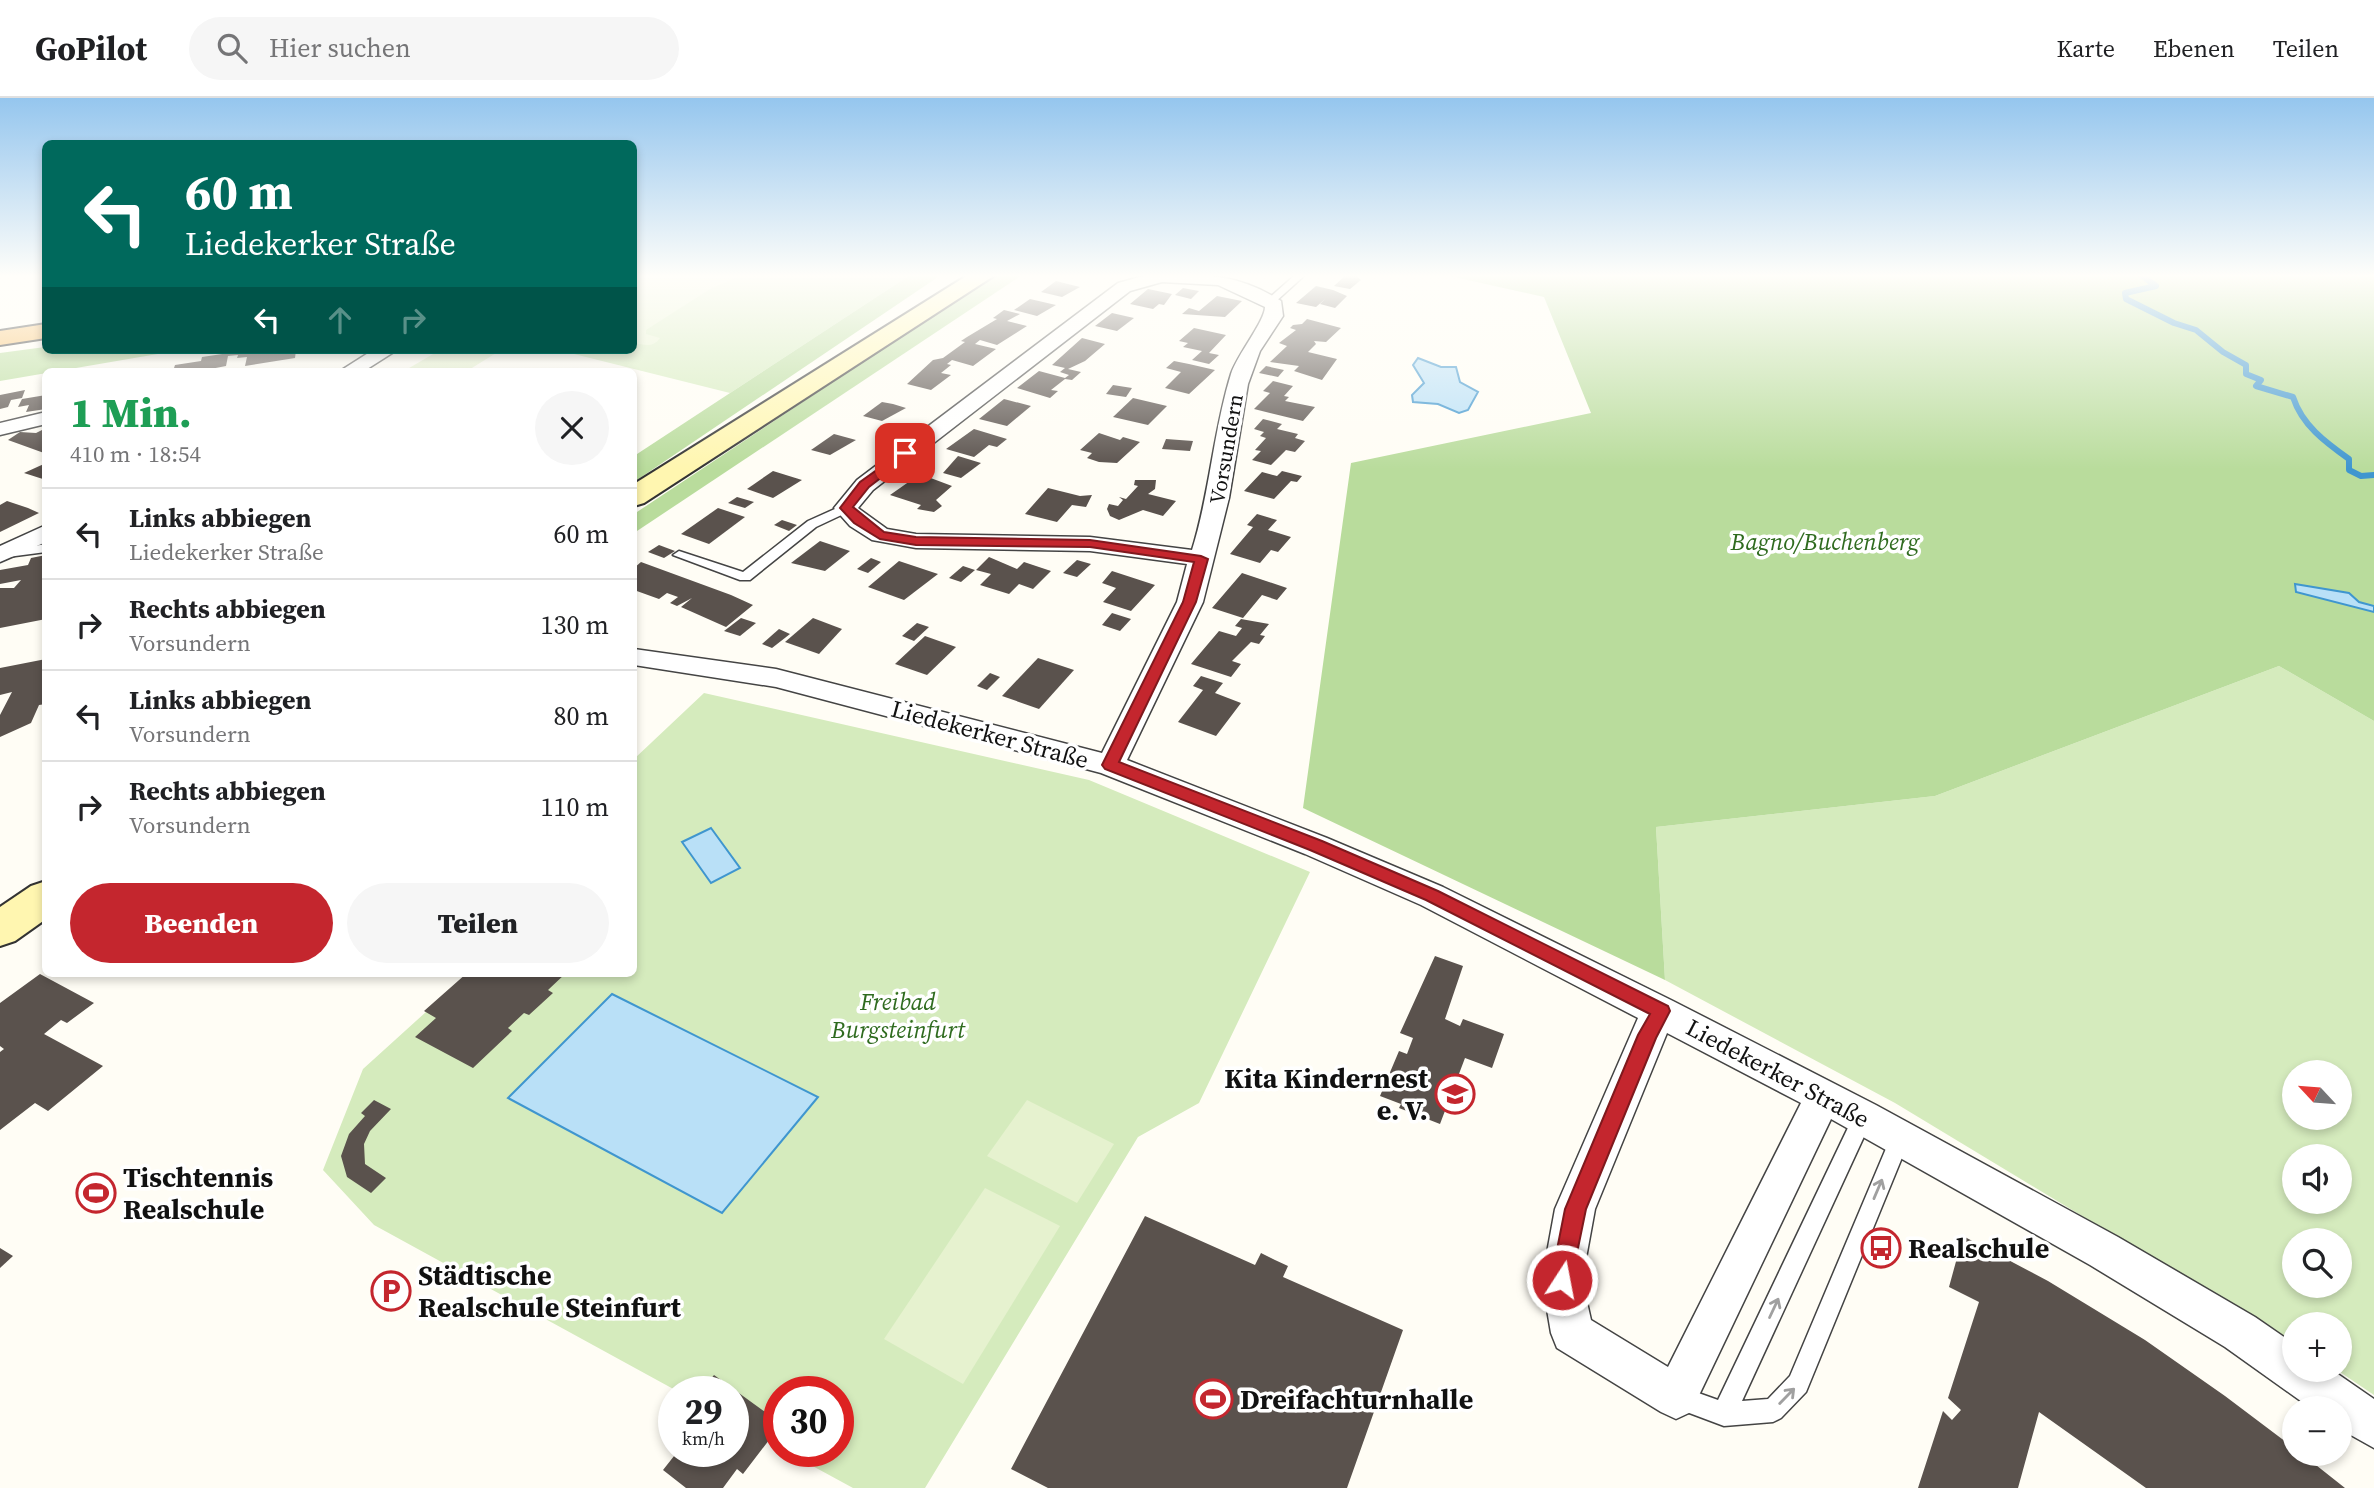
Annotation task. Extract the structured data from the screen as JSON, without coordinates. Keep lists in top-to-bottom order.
{
  "streets": {
    "street": ["Vorsundern", "Liedekerker Straße"]
  },
  "crossings": [
    ["Vorsundern", "Liedekerker Straße"]
  ],
  "parks": ["Bagno/Buchenberg", "Freibad Burgsteinfurt"],
  "places": {
    "school or university": ["Kita Kindernest e. V."],
    "sports": ["Tischtennis Realschule", "Dreifachturnhalle"],
    "bus stop": ["Realschule"],
    "parking": ["Städtische Realschule Steinfurt"]
  },
  "north": "top left",
  "page": {
    "header": "GoPilot",
    "search": "Hier suchen",
    "nav": ["Karte", "Ebenen", "Teilen"],
    "turn": ["60 m", "Liedekerker Straße"],
    "heading": ["1 Min.", "410 m · 18:54"],
    "list": [
      {
        "name": "Links abbiegen",
        "note": "Liedekerker Straße",
        "value": "60 m"
      },
      {
        "name": "Rechts abbiegen",
        "note": "Vorsundern",
        "value": "130 m"
      },
      {
        "name": "Links abbiegen",
        "note": "Vorsundern",
        "value": "80 m"
      },
      {
        "name": "Rechts abbiegen",
        "note": "Vorsundern",
        "value": "110 m"
      }
    ],
    "buttons": ["Beenden", "Teilen"],
    "map_buttons": ["+", "−"],
    "speed": "29 km/h",
    "limit": "30"
  }
}
